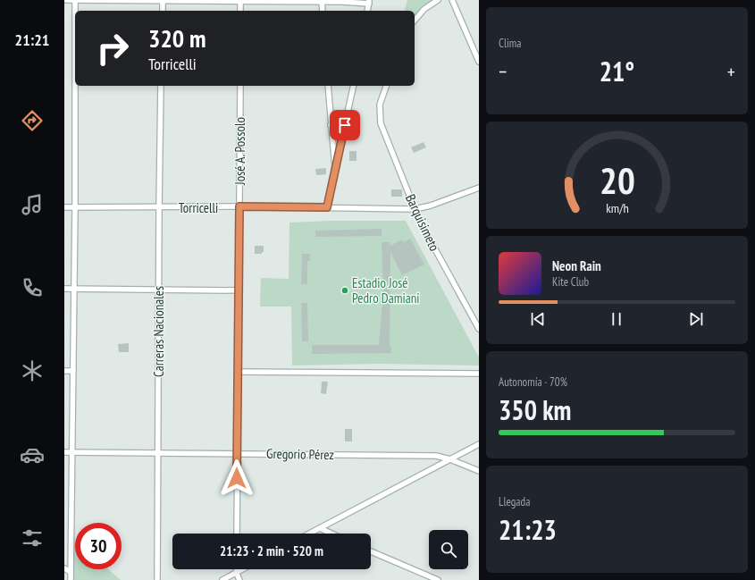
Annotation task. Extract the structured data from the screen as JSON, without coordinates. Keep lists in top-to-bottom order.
{
  "streets": {
    "street": [
      "José A. Possolo",
      "Torricelli",
      "Barquisimeto",
      "Carreras Nacionales",
      "Gregorio Pérez"
    ]
  },
  "crossings": [
    ["José A. Possolo", "Torricelli"],
    ["José A. Possolo", "Gregorio Pérez"],
    ["Torricelli", "Barquisimeto"],
    ["Torricelli", "Carreras Nacionales"],
    ["Carreras Nacionales", "Gregorio Pérez"]
  ],
  "places": ["Estadio José Pedro Damiani"],
  "page": {
    "tabs": "21:21",
    "tile": [
      "Clima",
      ["Autonomía · 70%", "350 km"],
      ["Llegada", "21:23"]
    ],
    "turn": ["320 m", "Torricelli"],
    "heat": ["−", "21°", "+"],
    "song": ["Neon Rain", "Kite Club"],
    "limit": "30",
    "trip": "21:23 · 2 min · 520 m",
    "gauge": ["20", "km/h"]
  }
}
